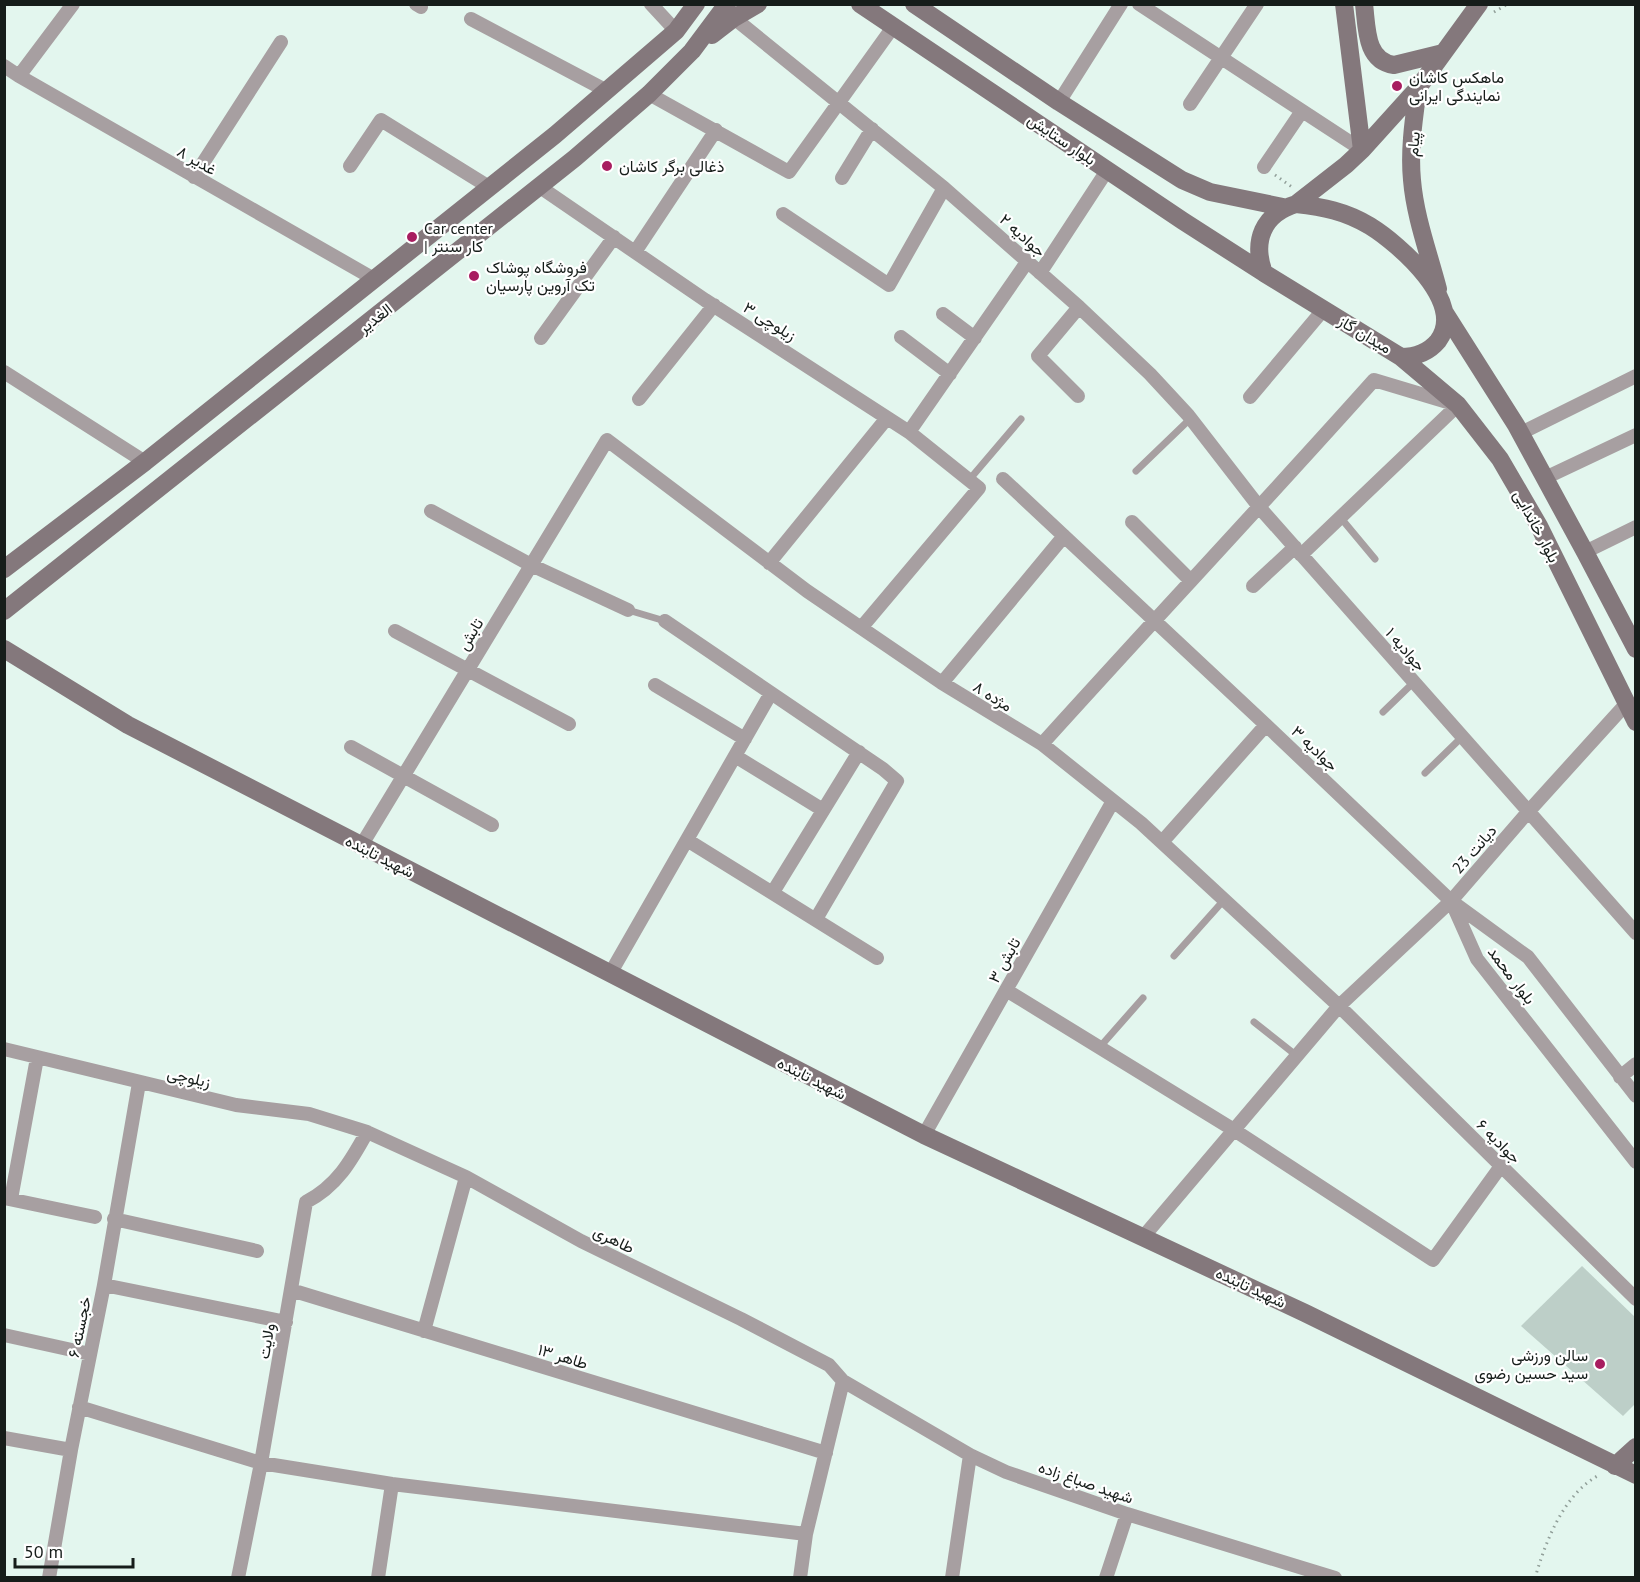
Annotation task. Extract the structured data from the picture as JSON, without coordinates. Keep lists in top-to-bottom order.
{
  "streets": {
    "main road": [
      "بلوار ستایش",
      "پیام",
      "الغدیر",
      "میدان گاز",
      "بلوار خاندایی",
      "شهید تابنده"
    ],
    "street": [
      "غدیر ۸",
      "جوادیه ۲",
      "زیلوچی ۳",
      "تابش",
      "جوادیه ۱",
      "مژده ۸",
      "جوادیه ۳",
      "دیانت 23",
      "تابش ۳",
      "بلوار محمد",
      "زیلوچی",
      "جوادیه ۶",
      "طاهری",
      "خجسته ۶",
      "ولایت",
      "طاهر ۱۳",
      "شهید صباغ زاده"
    ]
  },
  "crossings": [
    ["بلوار ستایش", "میدان گاز"],
    ["پیام", "میدان گاز"],
    ["پیام", "بلوار خاندایی"],
    ["غدیر ۸", "الغدیر"],
    ["جوادیه ۲", "الغدیر"],
    ["جوادیه ۲", "جوادیه ۱"],
    ["الغدیر", "زیلوچی ۳"],
    ["میدان گاز", "بلوار خاندایی"],
    ["بلوار خاندایی", "دیانت 23"],
    ["تابش", "مژده ۸"],
    ["تابش", "شهید تابنده"],
    ["جوادیه ۱", "دیانت 23"],
    ["مژده ۸", "دیانت 23"],
    ["مژده ۸", "تابش ۳"],
    ["مژده ۸", "جوادیه ۶"],
    ["جوادیه ۳", "دیانت 23"],
    ["جوادیه ۳", "بلوار محمد"],
    ["دیانت 23", "شهید تابنده"],
    ["دیانت 23", "بلوار محمد"],
    ["دیانت 23", "جوادیه ۶"],
    ["شهید تابنده", "تابش ۳"],
    ["زیلوچی", "طاهری"],
    ["زیلوچی", "خجسته ۶"],
    ["زیلوچی", "ولایت"],
    ["طاهری", "ولایت"],
    ["طاهری", "شهید صباغ زاده"],
    ["ولایت", "طاهر ۱۳"]
  ],
  "places": [
    "ماهکس کاشان نمایندگی ایرانی",
    "ذغالی برگر کاشان",
    "Car center | کار سنتر",
    "فروشگاه پوشاک تک آروین پارسیان",
    "سالن ورزشی سید حسین رضوی"
  ],
  "scale_bar": "50 m"
}
